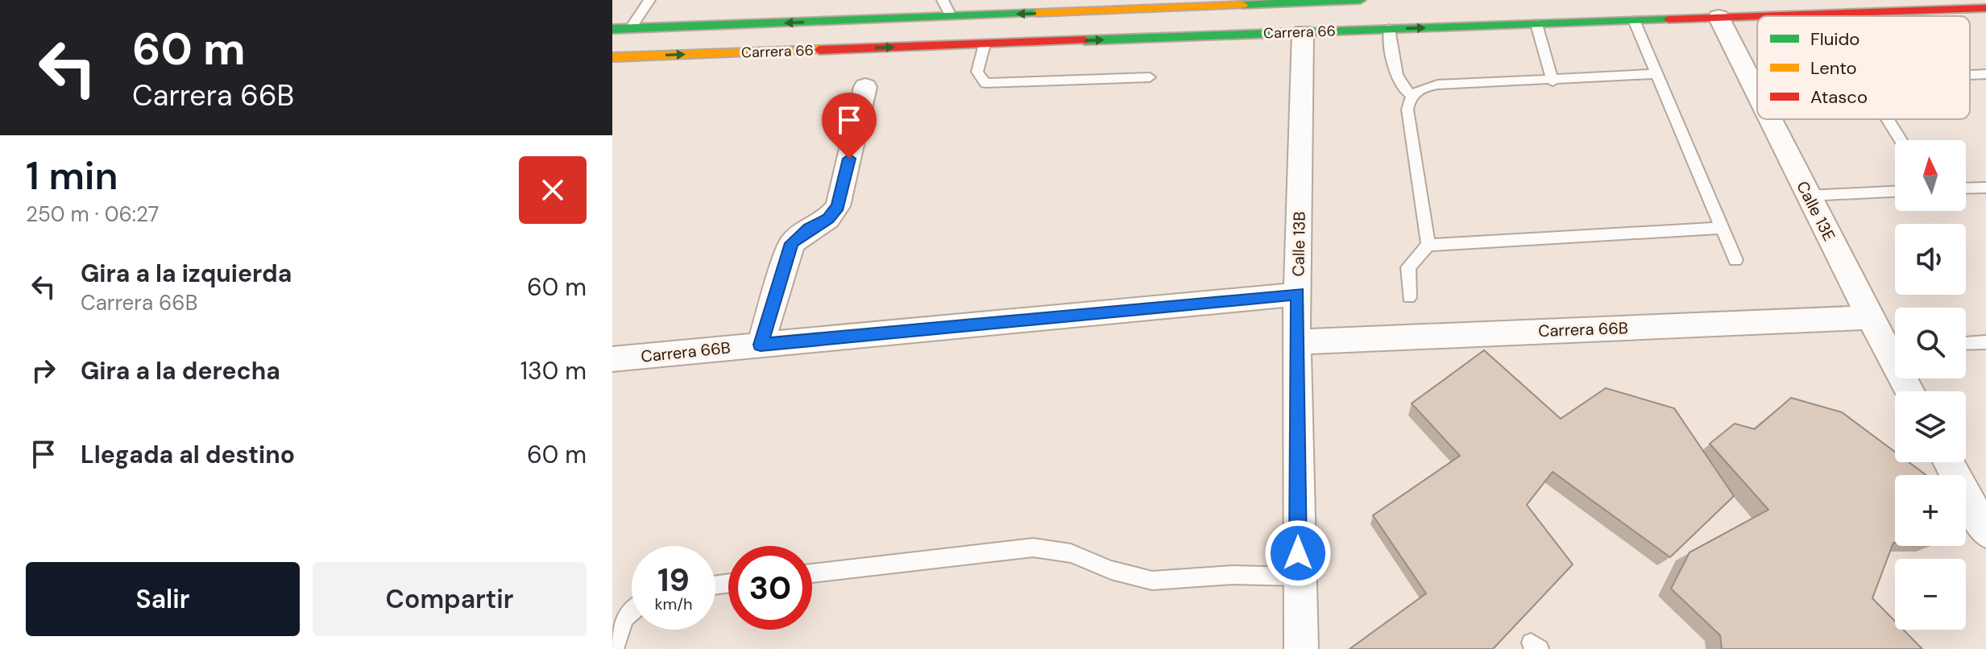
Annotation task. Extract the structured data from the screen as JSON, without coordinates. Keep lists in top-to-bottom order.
{
  "streets": {
    "main road": ["Carrera 66"],
    "street": ["Calle 13E", "Calle 13B", "Carrera 66B"]
  },
  "crossings": [
    ["Carrera 66", "Calle 13E"],
    ["Carrera 66", "Calle 13B"],
    ["Calle 13E", "Carrera 66B"],
    ["Calle 13B", "Carrera 66B"]
  ],
  "legend": ["Fluido", "Lento", "Atasco"],
  "north": "top",
  "page": {
    "turn": ["60 m", "Carrera 66B"],
    "heading": ["1 min", "250 m · 06:27"],
    "map_buttons": ["+", "−"],
    "list": [
      {
        "name": "Gira a la izquierda",
        "note": "Carrera 66B",
        "value": "60 m"
      },
      {
        "name": "Gira a la derecha",
        "value": "130 m"
      },
      {
        "name": "Llegada al destino",
        "value": "60 m"
      }
    ],
    "speed": "19 km/h",
    "limit": "30",
    "buttons": ["Salir", "Compartir"]
  }
}
